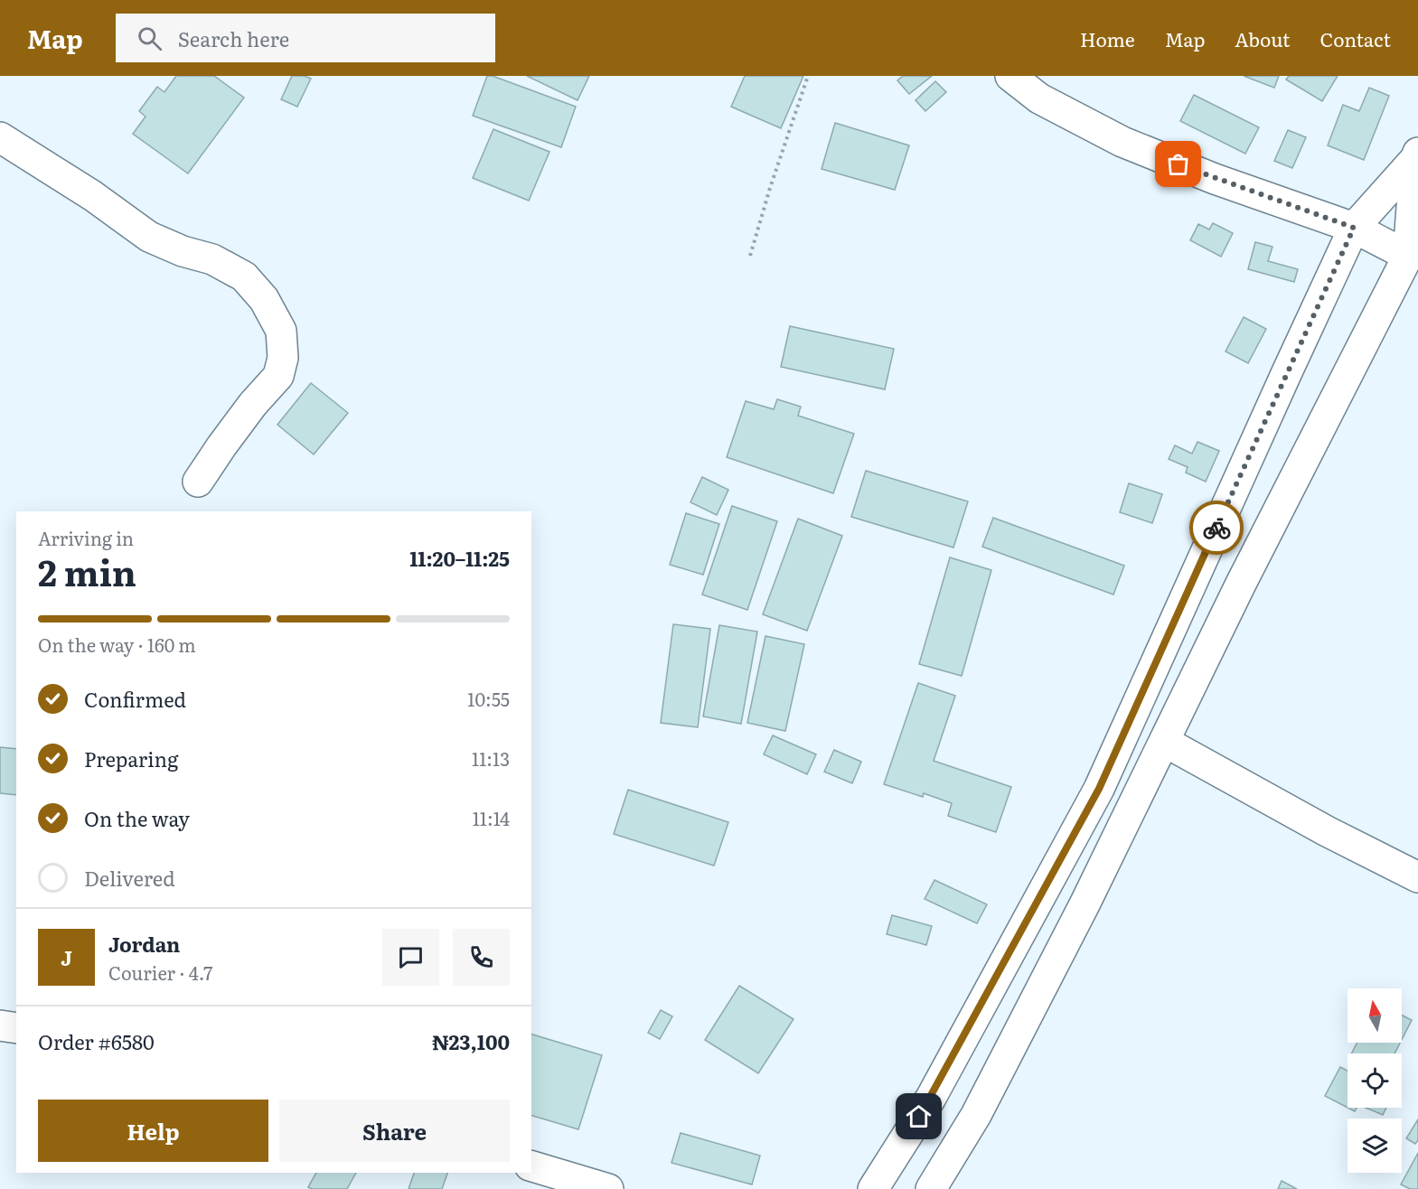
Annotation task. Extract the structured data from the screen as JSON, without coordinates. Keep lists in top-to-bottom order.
{
  "north": "top",
  "page": {
    "header": "Map",
    "search": "Search here",
    "nav": [
      "Home",
      "Map",
      "About",
      "Contact"
    ],
    "heading": ["2 min", "Arriving in", "11:20–11:25"],
    "panel": [
      "Jordan",
      "Courier · 4.7",
      "Order #6580",
      "₦23,100"
    ],
    "bar": "On the way · 160 m",
    "list": [
      ["Confirmed", "10:55"],
      ["Preparing", "11:13"],
      ["On the way", "11:14"],
      "Delivered"
    ],
    "round": "J",
    "buttons": ["Help", "Share"]
  }
}
